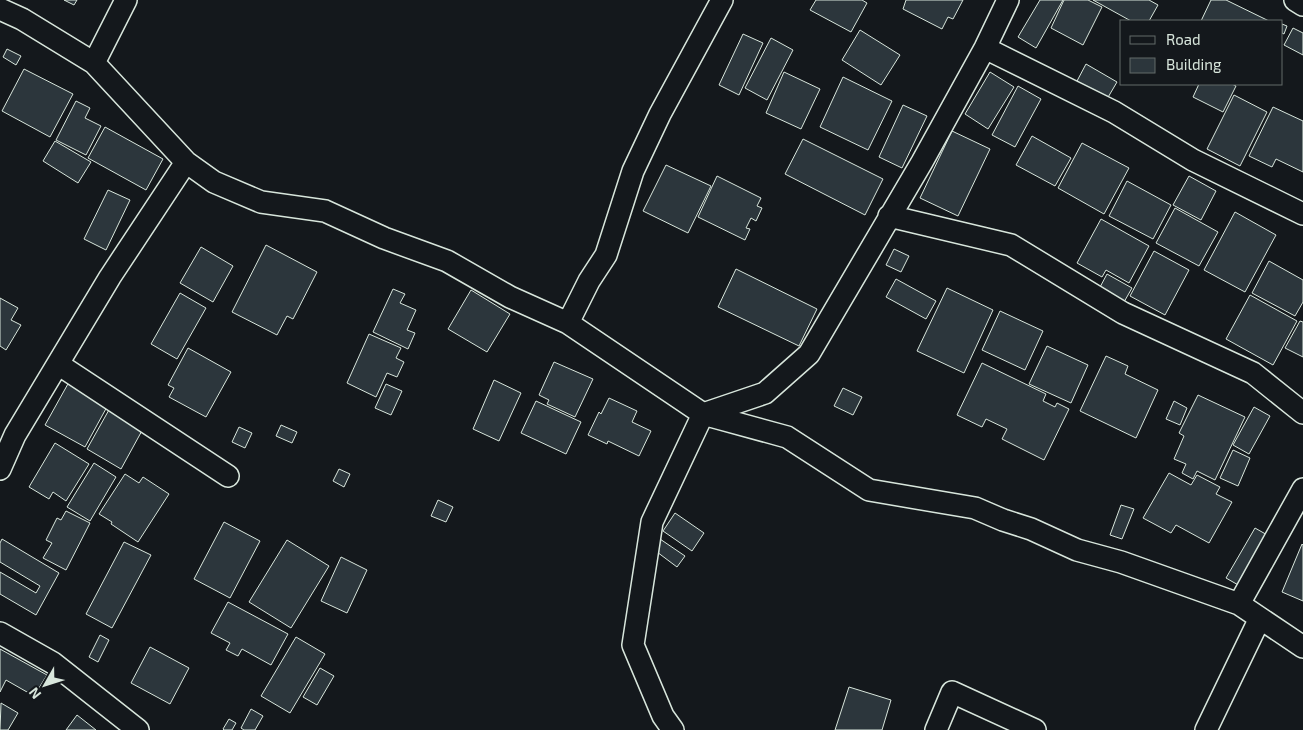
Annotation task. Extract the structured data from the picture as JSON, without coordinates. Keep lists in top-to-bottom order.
{
  "legend": ["Road", "Building"],
  "north": "bottom left"
}
